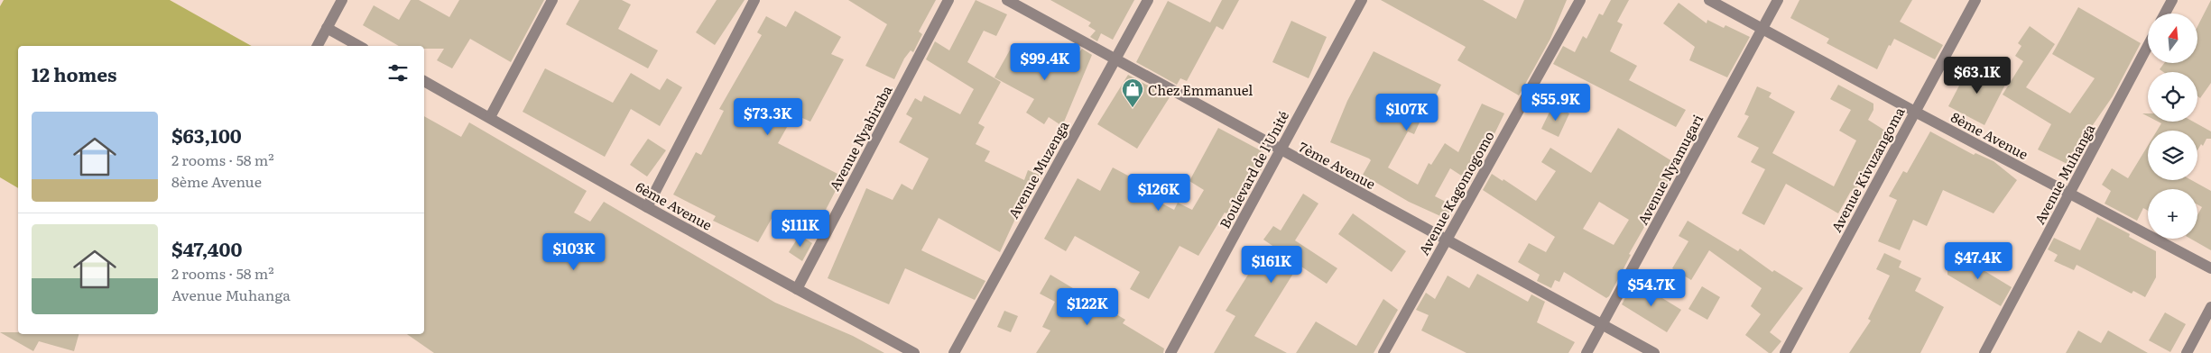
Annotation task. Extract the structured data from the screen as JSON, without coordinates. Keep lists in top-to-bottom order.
{
  "streets": {
    "street": [
      "8ème Avenue",
      "Avenue Nyabiraba",
      "7ème Avenue",
      "Avenue Muzenga",
      "Boulevard de l'Unité",
      "Avenue Nyamugari",
      "Avenue Kivuzangoma",
      "Avenue Muhanga",
      "Avenue Kagomogomo",
      "6ème Avenue"
    ]
  },
  "crossings": [
    ["8ème Avenue", "Avenue Nyamugari"],
    ["8ème Avenue", "Avenue Kivuzangoma"],
    ["8ème Avenue", "Avenue Muhanga"],
    ["Avenue Nyabiraba", "6ème Avenue"],
    ["7ème Avenue", "Avenue Muzenga"],
    ["7ème Avenue", "Boulevard de l'Unité"],
    ["7ème Avenue", "Avenue Nyamugari"],
    ["7ème Avenue", "Avenue Kagomogomo"]
  ],
  "places": {
    "shop": ["Chez Emmanuel"]
  },
  "north": "top",
  "page": {
    "map_buttons": "+",
    "price": [
      "$99.4K",
      "$63.1K",
      "$55.9K",
      "$107K",
      "$73.3K",
      "$126K",
      "$111K",
      "$103K",
      "$47.4K",
      "$161K",
      "$54.7K",
      "$122K"
    ],
    "heading": "12 homes",
    "list": [
      {
        "name": "$63,100",
        "note": "2 rooms · 58 m² · 8ème Avenue"
      },
      {
        "name": "$47,400",
        "note": "2 rooms · 58 m² · Avenue Muhanga"
      }
    ]
  }
}
